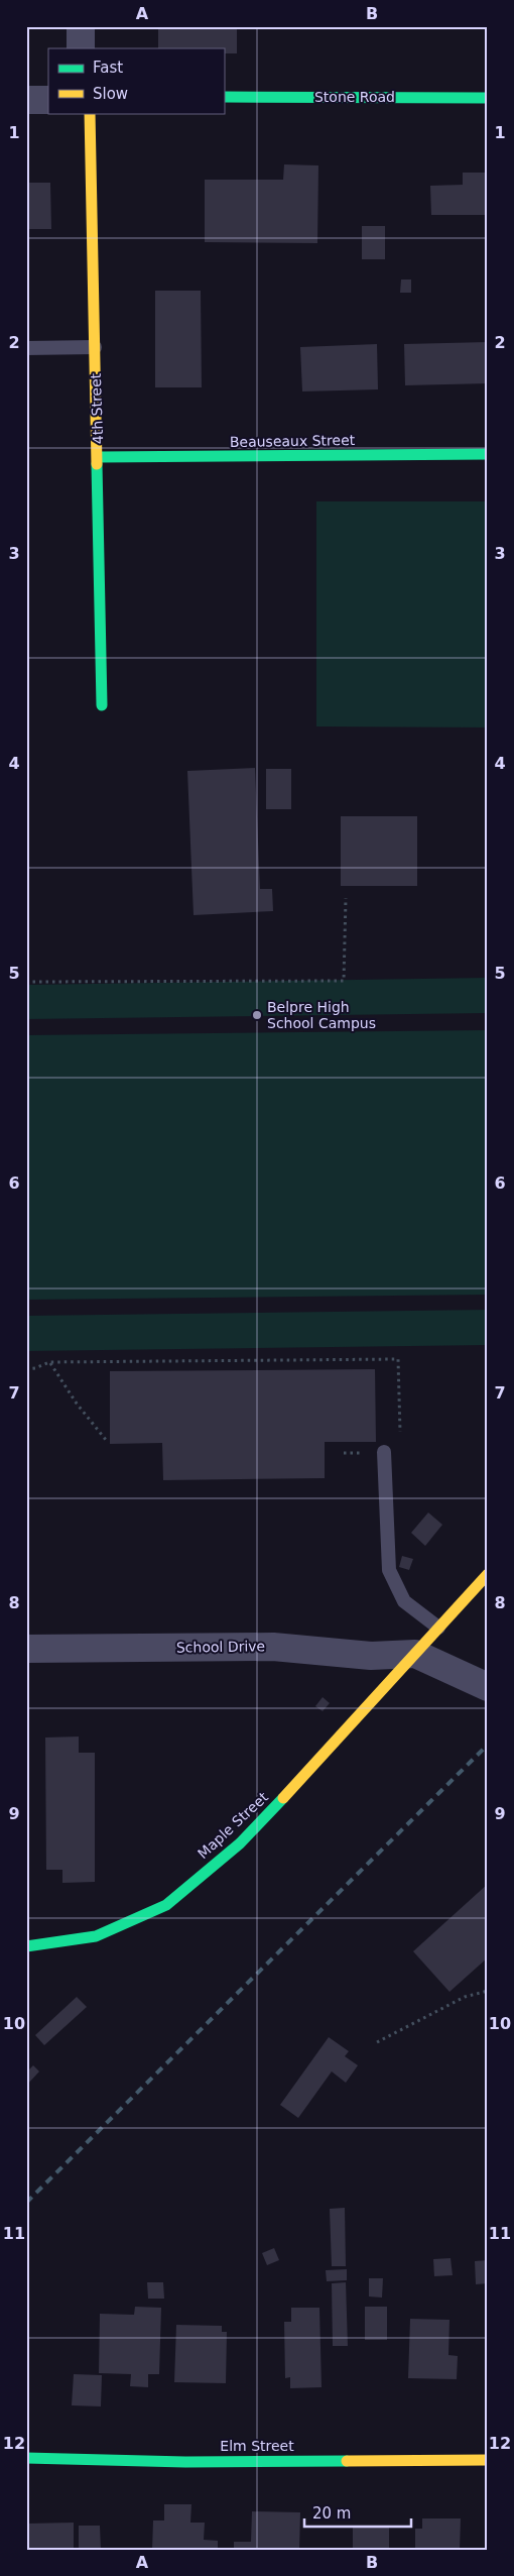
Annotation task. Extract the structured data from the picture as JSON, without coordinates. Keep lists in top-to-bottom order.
{
  "streets": {
    "street": [
      "Stone Road",
      "4th Street",
      "Beauseaux Street",
      "School Drive",
      "Maple Street",
      "Elm Street"
    ]
  },
  "crossings": [
    ["4th Street", "Beauseaux Street"],
    ["School Drive", "Maple Street"]
  ],
  "places": ["Belpre High School Campus"],
  "legend": ["Fast", "Slow"],
  "scale_bar": "20 m",
  "grid": {
    "columns": ["A", "B"],
    "rows": [
      "1",
      "2",
      "3",
      "4",
      "5",
      "6",
      "7",
      "8",
      "9",
      "10",
      "11",
      "12"
    ]
  }
}
